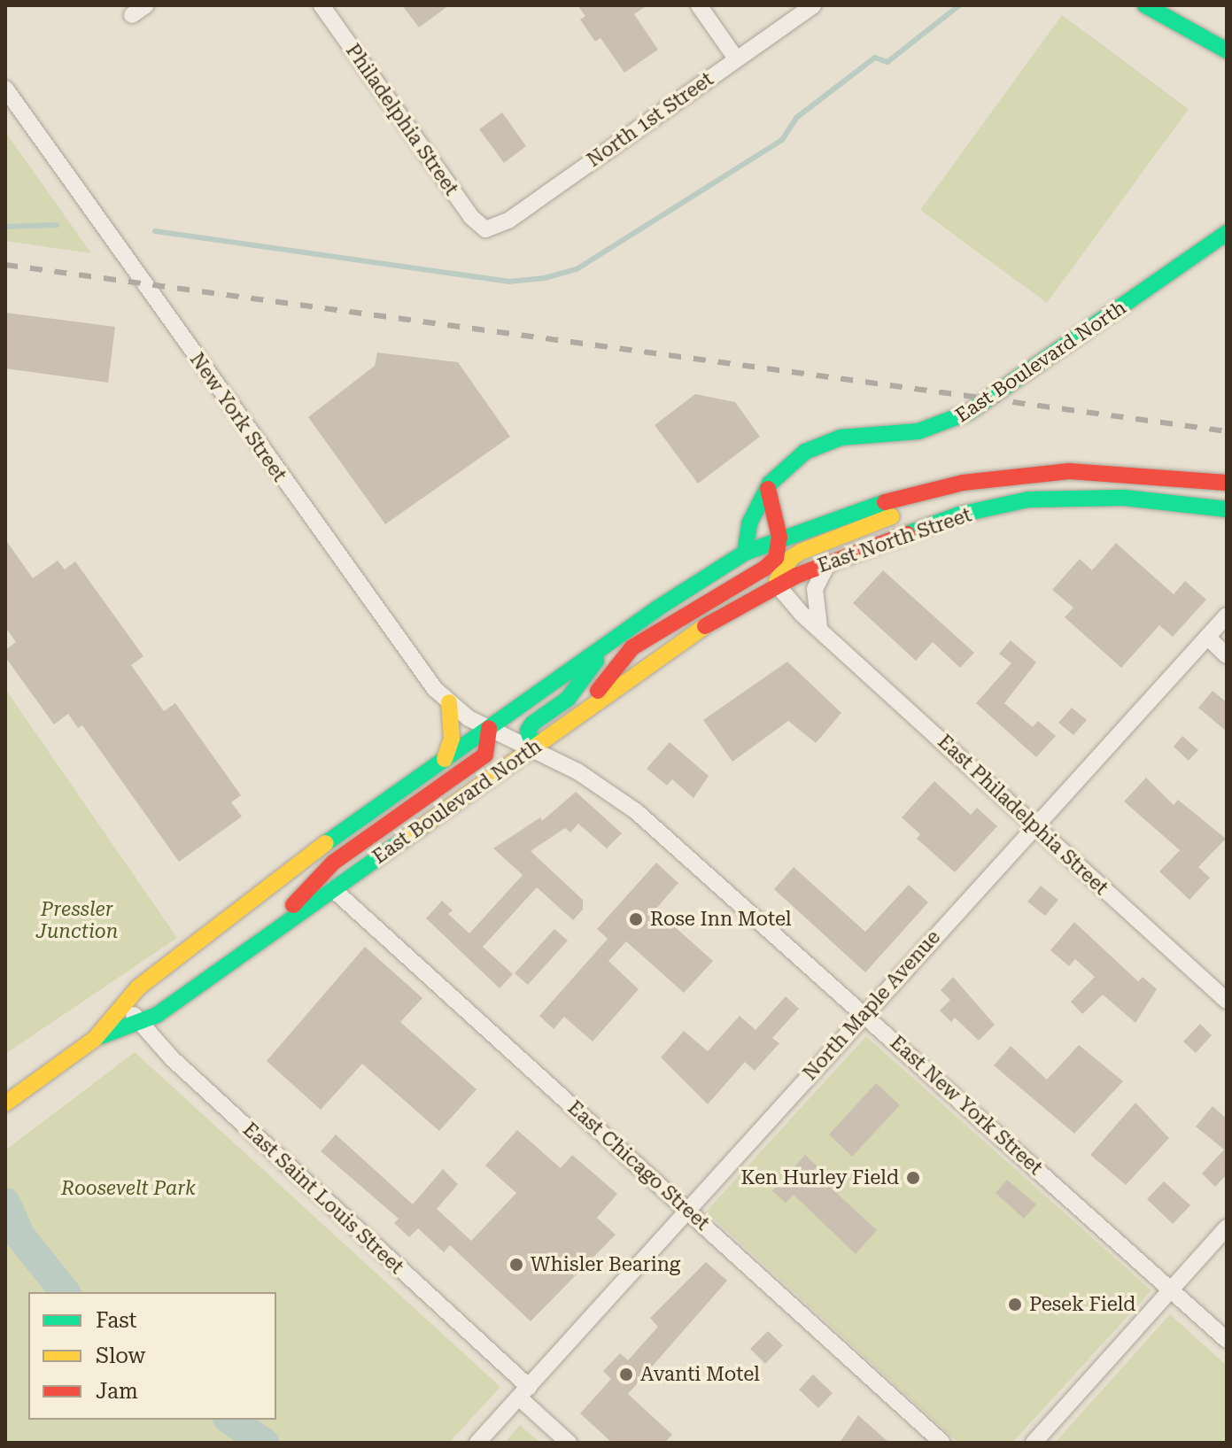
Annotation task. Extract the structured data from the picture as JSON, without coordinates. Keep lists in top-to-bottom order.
{
  "streets": {
    "main road": ["East Boulevard North", "East North Street"],
    "street": [
      "Philadelphia Street",
      "North 1st Street",
      "New York Street",
      "East Philadelphia Street",
      "North Maple Avenue",
      "East New York Street",
      "East Chicago Street",
      "East Saint Louis Street"
    ]
  },
  "crossings": [
    ["Philadelphia Street", "North 1st Street"],
    ["East Boulevard North", "New York Street"],
    ["East Boulevard North", "East North Street"],
    ["East Boulevard North", "East Philadelphia Street"],
    ["East Boulevard North", "East New York Street"],
    ["East Boulevard North", "East Chicago Street"],
    ["East Boulevard North", "East Saint Louis Street"],
    ["New York Street", "East New York Street"],
    ["East North Street", "East Philadelphia Street"],
    ["East Philadelphia Street", "North Maple Avenue"],
    ["North Maple Avenue", "East New York Street"],
    ["North Maple Avenue", "East Chicago Street"],
    ["North Maple Avenue", "East Saint Louis Street"]
  ],
  "parks": ["Pressler Junction", "Roosevelt Park"],
  "places": [
    "Rose Inn Motel",
    "Ken Hurley Field",
    "Whisler Bearing",
    "Pesek Field",
    "Avanti Motel"
  ],
  "legend": ["Fast", "Slow", "Jam"]
}
